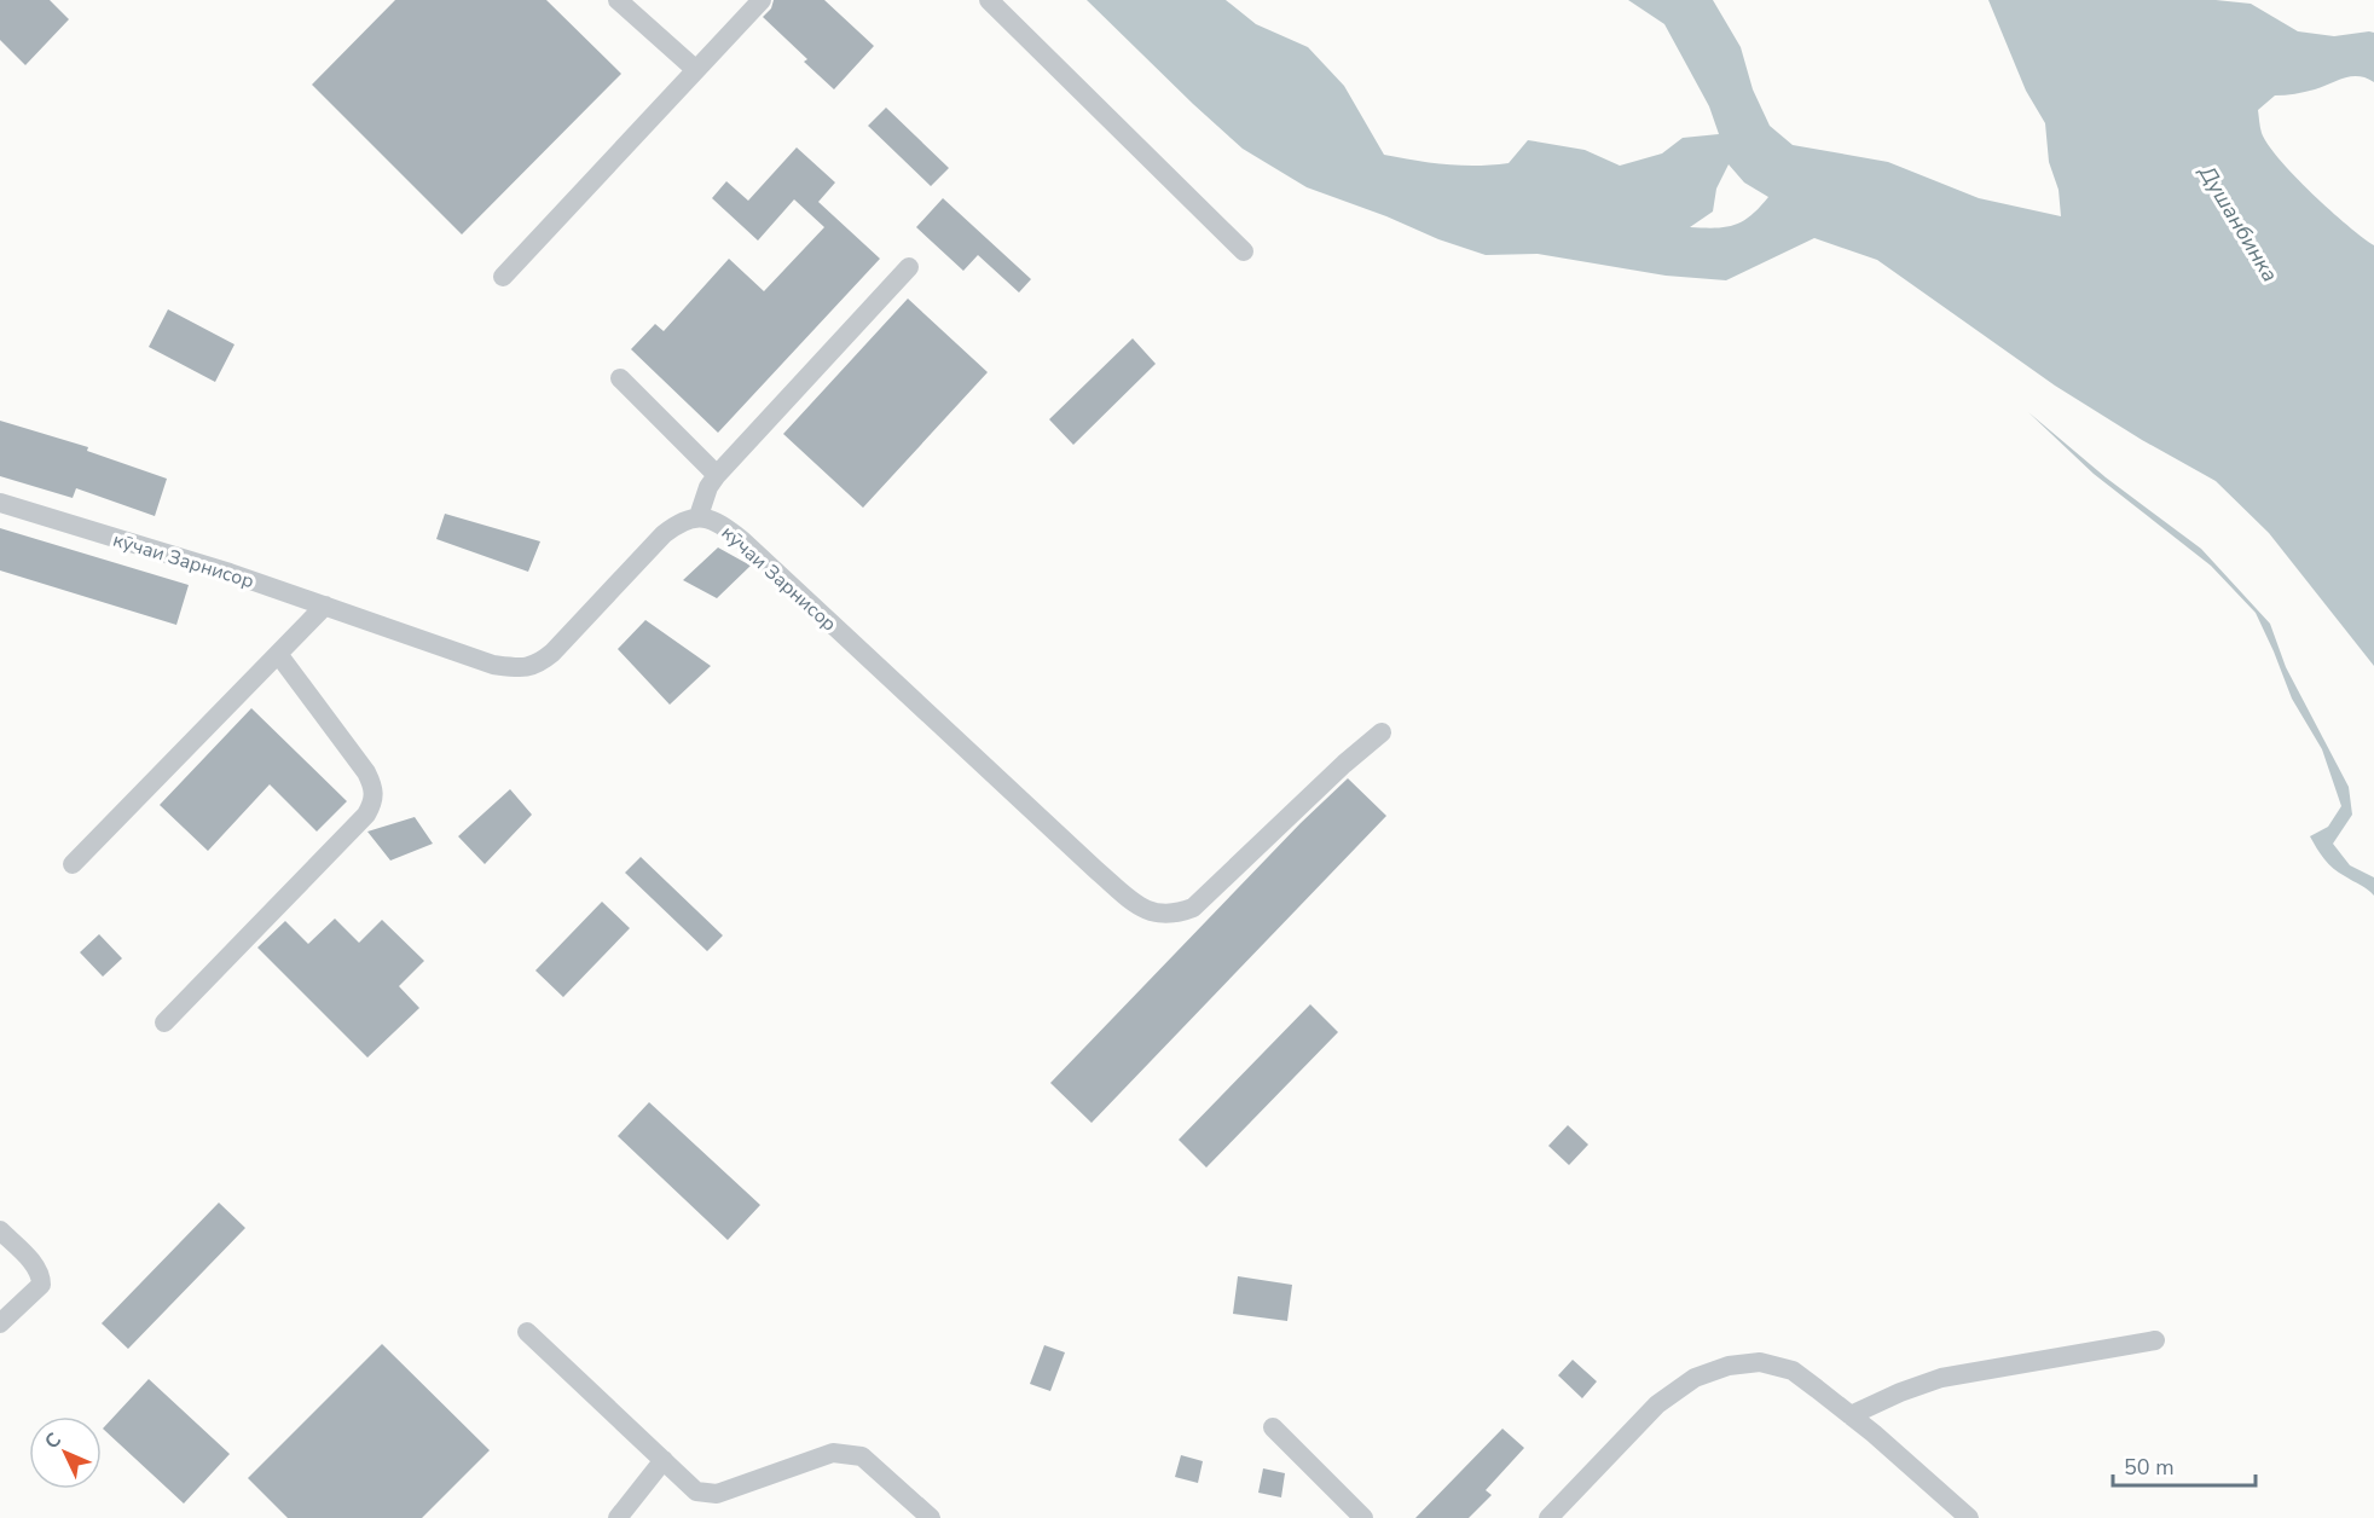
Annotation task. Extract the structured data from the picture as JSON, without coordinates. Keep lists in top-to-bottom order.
{
  "streets": {
    "lane": ["кӯчаи Зарнисор"]
  },
  "water": ["Душанбинка"],
  "scale_bar": "50 m",
  "north": "top left"
}
